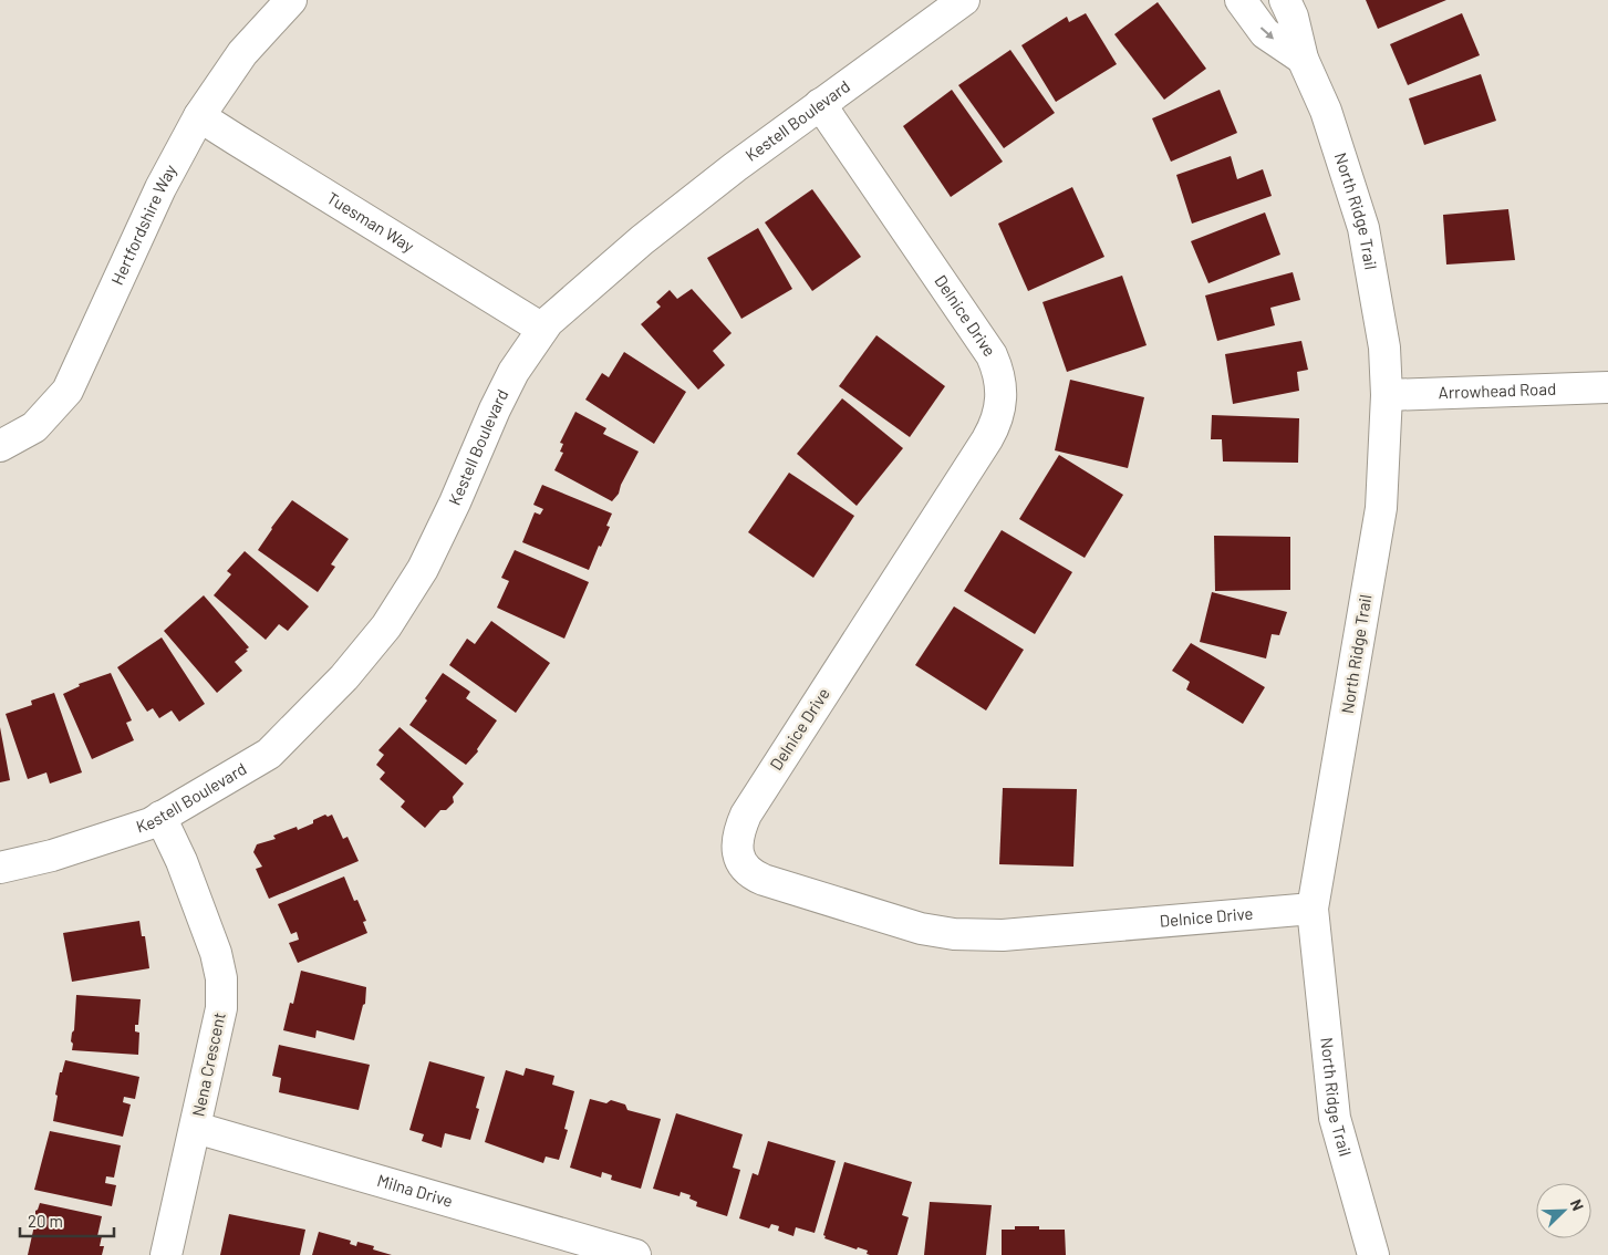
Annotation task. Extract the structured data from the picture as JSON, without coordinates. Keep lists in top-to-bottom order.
{
  "streets": {
    "street": [
      "Kestell Boulevard",
      "North Ridge Trail",
      "Tuesman Way",
      "Hertfordshire Way",
      "Delnice Drive",
      "Arrowhead Road",
      "Nena Crescent",
      "Milna Drive"
    ]
  },
  "crossings": [
    ["Kestell Boulevard", "Tuesman Way"],
    ["Kestell Boulevard", "Delnice Drive"],
    ["Kestell Boulevard", "Nena Crescent"],
    ["North Ridge Trail", "Delnice Drive"],
    ["North Ridge Trail", "Arrowhead Road"],
    ["Tuesman Way", "Hertfordshire Way"],
    ["Nena Crescent", "Milna Drive"]
  ],
  "scale_bar": "20 m",
  "north": "top right"
}
